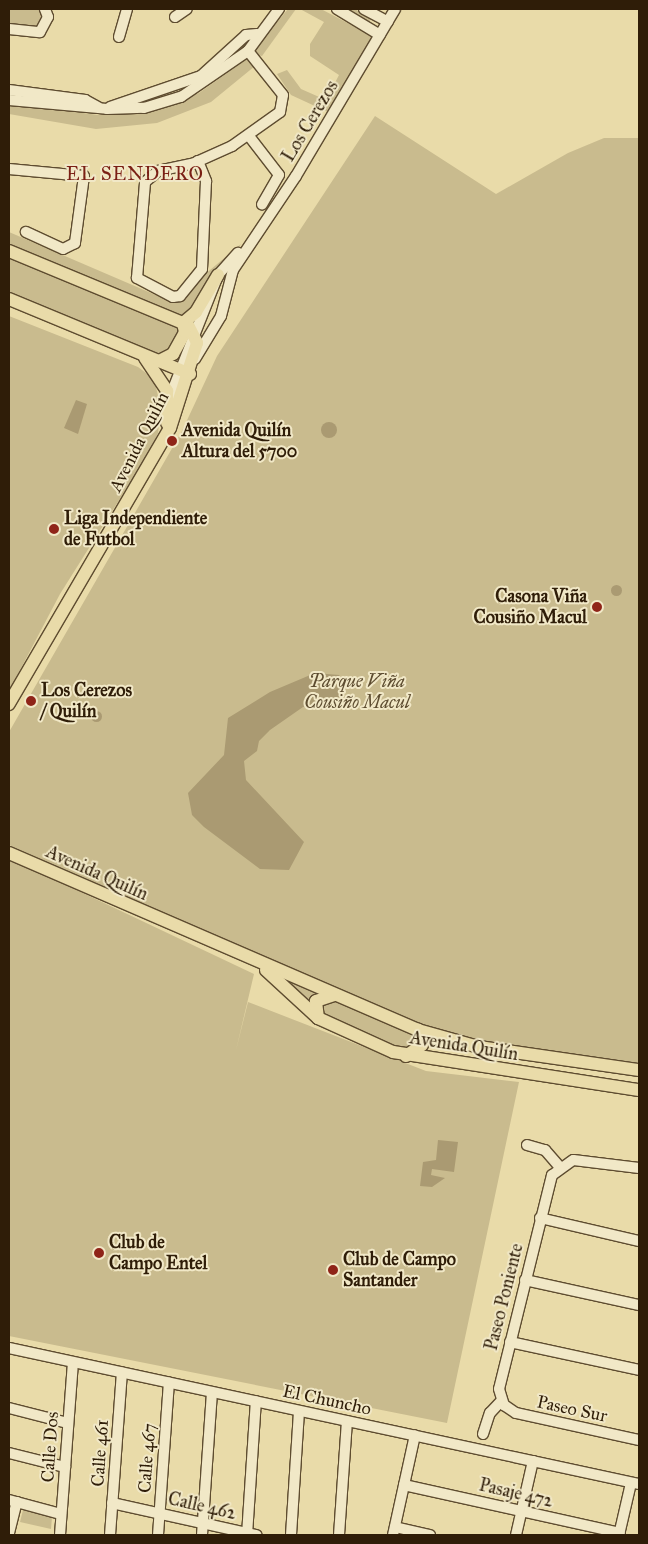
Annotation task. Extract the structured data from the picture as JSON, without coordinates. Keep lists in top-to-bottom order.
{
  "streets": {
    "main road": ["Avenida Quilín"],
    "street": [
      "Los Cerezos",
      "Paseo Poniente",
      "El Chuncho",
      "Paseo Sur",
      "Calle Dos",
      "Calle 461",
      "Calle 467",
      "Pasaje 472",
      "Calle 462"
    ]
  },
  "crossings": [
    ["Los Cerezos", "Avenida Quilín"],
    ["Paseo Poniente", "Paseo Sur"],
    ["El Chuncho", "Calle Dos"],
    ["El Chuncho", "Calle 461"],
    ["El Chuncho", "Calle 467"],
    ["Calle 461", "Calle 462"],
    ["Calle 467", "Calle 462"]
  ],
  "districts": ["EL SENDERO"],
  "parks": ["Parque Viña Cousiño Macul"],
  "places": [
    "Avenida Quilín Altura del 5700",
    "Liga Independiente de Futbol",
    "Casona Viña Cousiño Macul",
    "Los Cerezos / Quilín",
    "Club de Campo Entel",
    "Club de Campo Santander"
  ]
}
